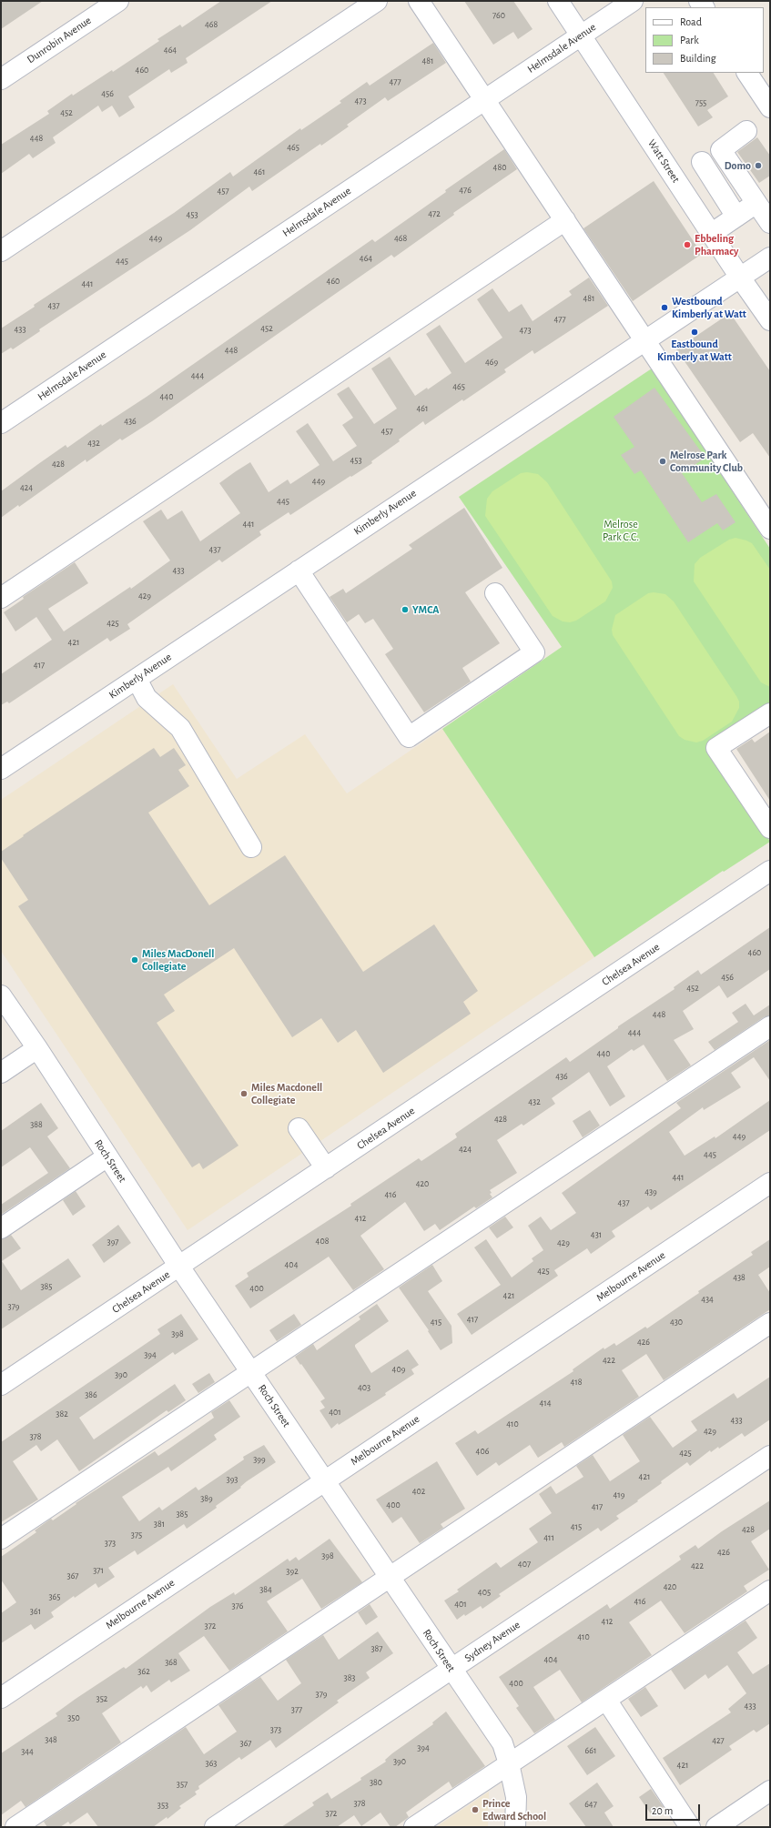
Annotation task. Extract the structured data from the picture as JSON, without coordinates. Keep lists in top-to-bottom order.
{
  "streets": {
    "street": [
      "Dunrobin Avenue",
      "Helmsdale Avenue",
      "Watt Street",
      "Kimberly Avenue",
      "Chelsea Avenue",
      "Roch Street",
      "Melbourne Avenue",
      "Sydney Avenue"
    ]
  },
  "crossings": [
    ["Helmsdale Avenue", "Watt Street"],
    ["Watt Street", "Kimberly Avenue"],
    ["Chelsea Avenue", "Roch Street"],
    ["Roch Street", "Melbourne Avenue"],
    ["Roch Street", "Sydney Avenue"]
  ],
  "parks": ["Melrose Park C.C."],
  "places": [
    "Domo",
    "Ebbeling Pharmacy",
    "Westbound Kimberly at Watt",
    "Eastbound Kimberly at Watt",
    "Melrose Park Community Club",
    "YMCA",
    "Miles MacDonell Collegiate",
    "Miles Macdonell Collegiate",
    "Prince Edward School"
  ],
  "house_numbers": [
    "760",
    "468",
    "464",
    "481",
    "460",
    "477",
    "456",
    "473",
    "755",
    "452",
    "448",
    "465",
    "480",
    "461",
    "476",
    "457",
    "472",
    "453",
    "449",
    "468",
    "464",
    "445",
    "460",
    "441",
    "481",
    "437",
    "477",
    "452",
    "433",
    "473",
    "448",
    "469",
    "444",
    "465",
    "440",
    "461",
    "436",
    "457",
    "432",
    "453",
    "428",
    "449",
    "424",
    "445",
    "441",
    "437",
    "433",
    "429",
    "425",
    "421",
    "417",
    "460",
    "456",
    "452",
    "448",
    "444",
    "440",
    "436",
    "432",
    "428",
    "388",
    "449",
    "424",
    "445",
    "441",
    "420",
    "439",
    "416",
    "437",
    "412",
    "431",
    "408",
    "397",
    "429",
    "404",
    "425",
    "438",
    "385",
    "400",
    "421",
    "434",
    "379",
    "417",
    "415",
    "430",
    "398",
    "426",
    "394",
    "422",
    "409",
    "390",
    "418",
    "403",
    "386",
    "414",
    "401",
    "382",
    "433",
    "410",
    "429",
    "378",
    "406",
    "425",
    "399",
    "421",
    "393",
    "402",
    "419",
    "389",
    "400",
    "417",
    "385",
    "381",
    "415",
    "428",
    "375",
    "411",
    "373",
    "426",
    "398",
    "407",
    "422",
    "371",
    "392",
    "367",
    "420",
    "384",
    "405",
    "365",
    "416",
    "401",
    "376",
    "361",
    "412",
    "372",
    "410",
    "387",
    "404",
    "368",
    "362",
    "383",
    "400",
    "379",
    "352",
    "433",
    "377",
    "350",
    "373",
    "348",
    "427",
    "367",
    "394",
    "661",
    "344",
    "390",
    "363",
    "421",
    "380",
    "357",
    "378",
    "647",
    "353",
    "372"
  ],
  "legend": ["Road", "Park", "Building"],
  "scale_bar": "20 m"
}
